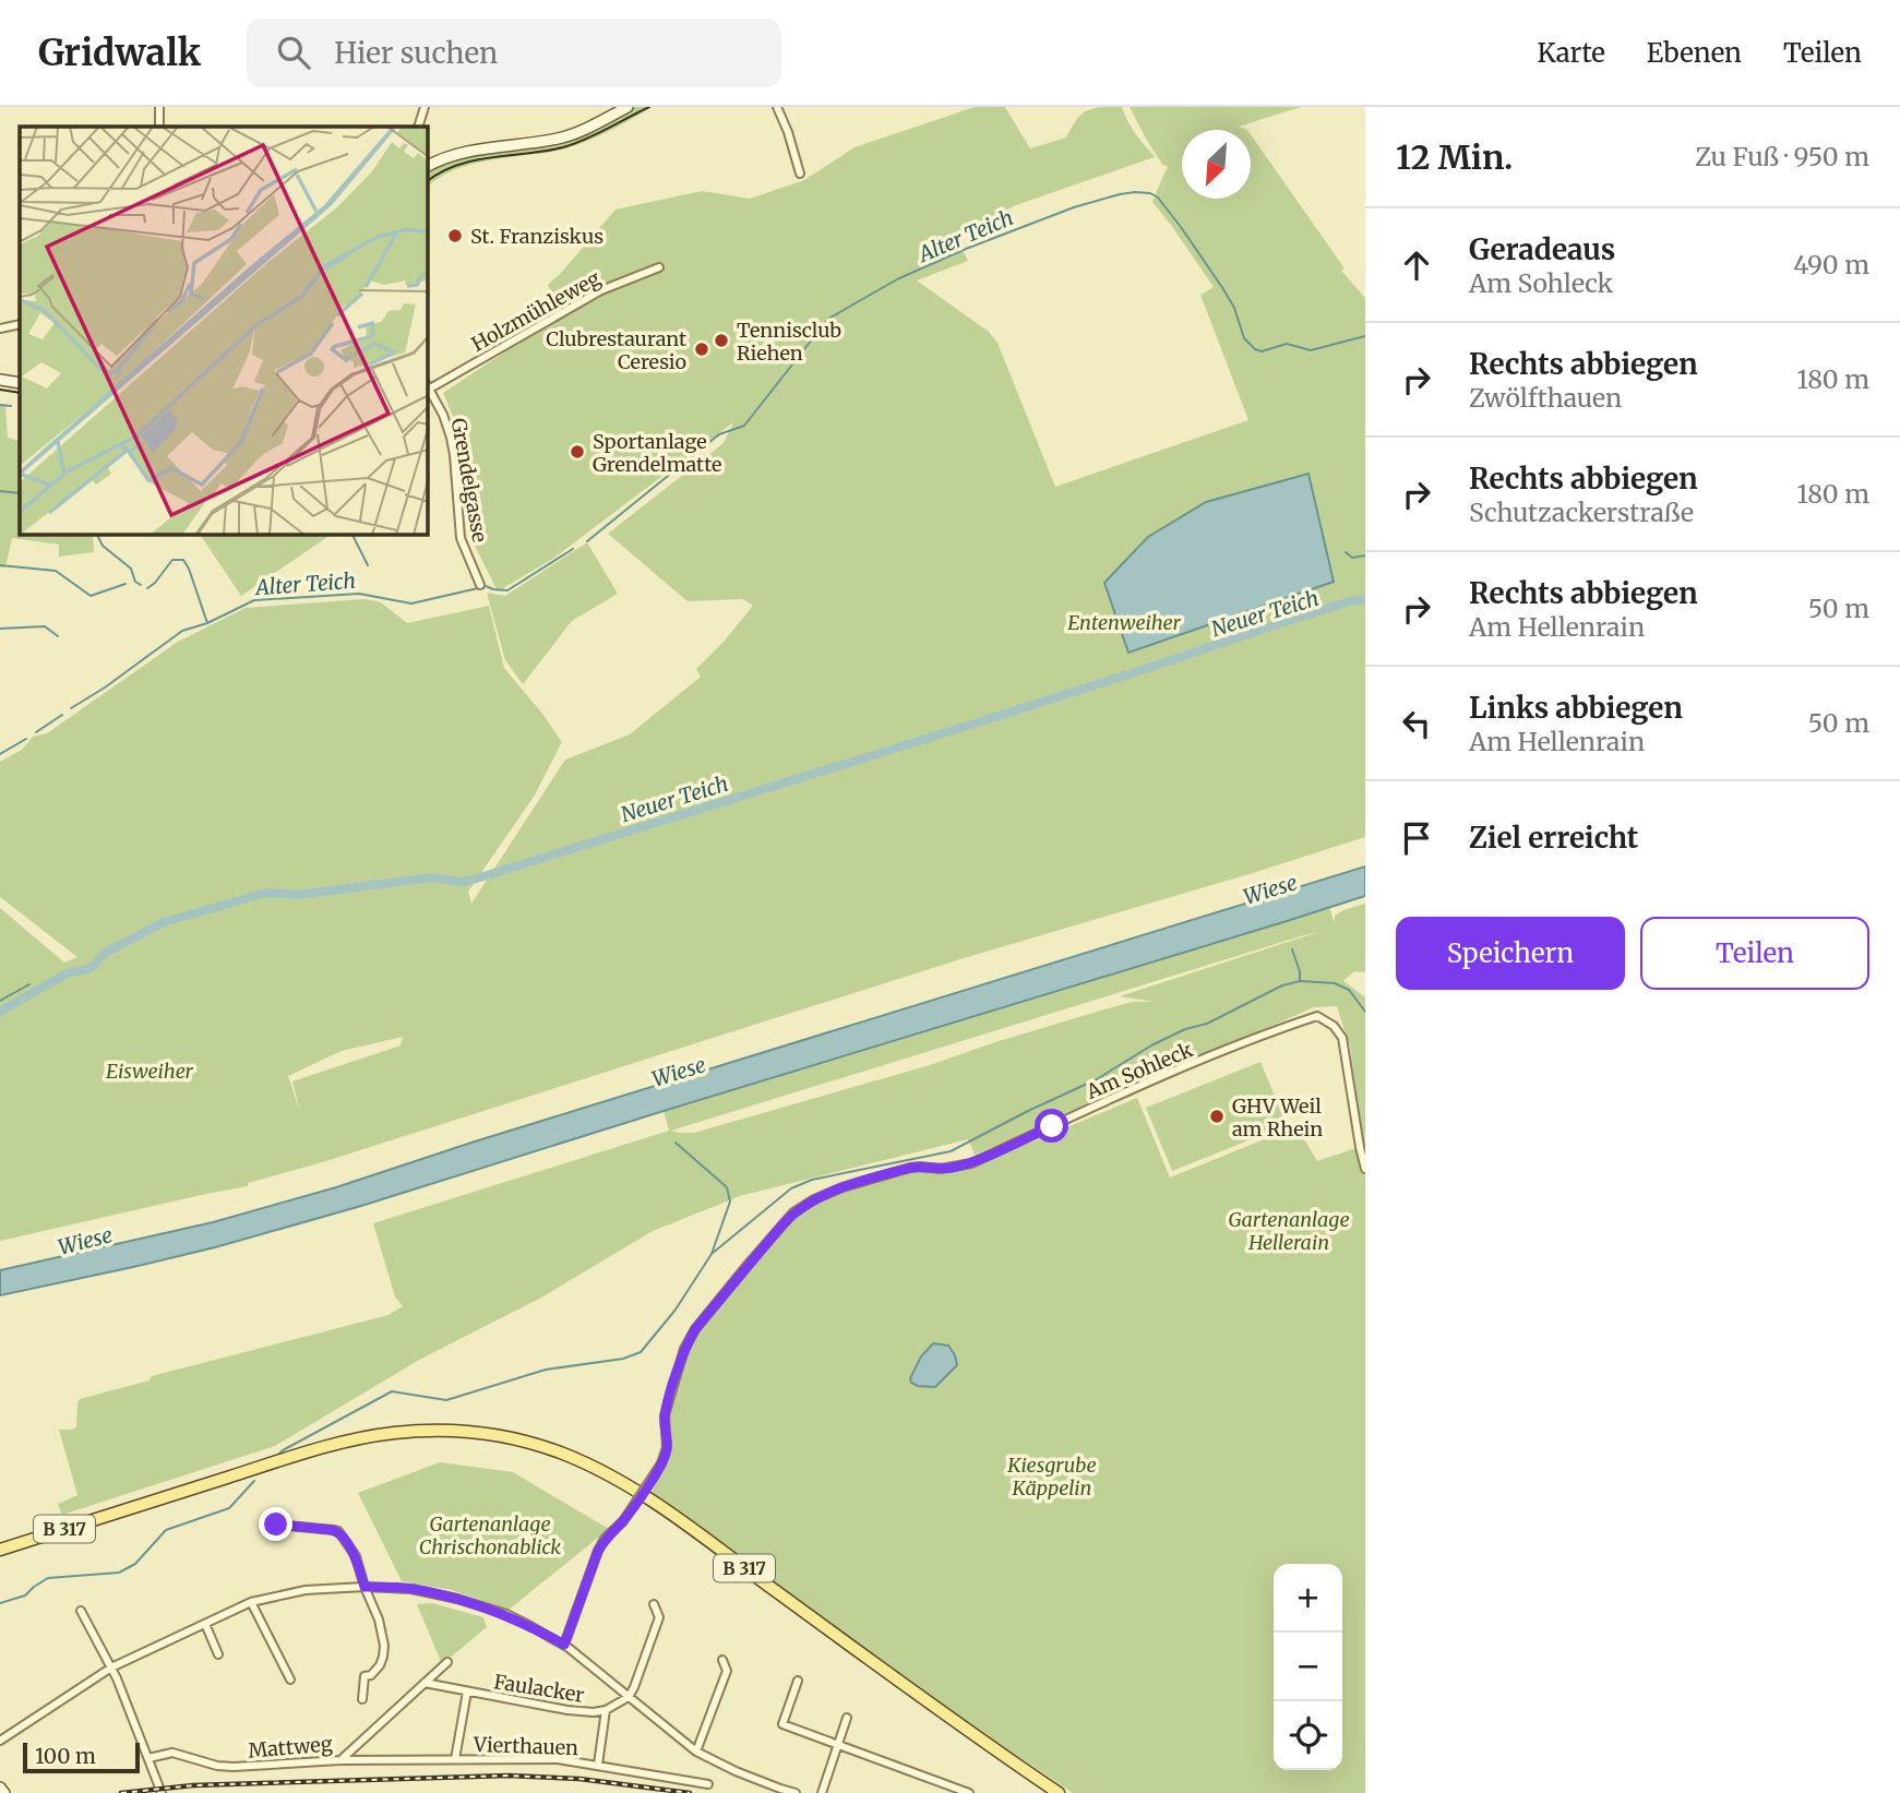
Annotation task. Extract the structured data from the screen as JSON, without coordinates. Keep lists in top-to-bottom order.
{
  "streets": {
    "main road": ["B 317"],
    "street": [
      "Holzmühleweg",
      "Grendelgasse",
      "Am Sohleck",
      "Faulacker",
      "Vierthauen",
      "Mattweg"
    ]
  },
  "crossings": [
    ["Holzmühleweg", "Grendelgasse"],
    ["Faulacker", "Vierthauen"],
    ["Faulacker", "Mattweg"],
    ["Vierthauen", "Mattweg"]
  ],
  "water": ["Alter Teich", "Neuer Teich", "Wiese"],
  "parks": [
    "Entenweiher",
    "Eisweiher",
    "Gartenanlage Hellerain",
    "Kiesgrube Käppelin",
    "Gartenanlage Chrischonablick"
  ],
  "places": [
    "St. Franziskus",
    "Tennisclub Riehen",
    "Clubrestaurant Ceresio",
    "Sportanlage Grendelmatte",
    "GHV Weil am Rhein"
  ],
  "scale_bar": "100 m",
  "north": "bottom left",
  "page": {
    "header": "Gridwalk",
    "search": "Hier suchen",
    "nav": ["Karte", "Ebenen", "Teilen"],
    "heading": ["12 Min.", "Zu Fuß · 950 m"],
    "list": [
      ["Geradeaus", "Am Sohleck", "490 m"],
      ["Rechts abbiegen", "Zwölfthauen", "180 m"],
      ["Rechts abbiegen", "Schutzackerstraße", "180 m"],
      ["Rechts abbiegen", "Am Hellenrain", "50 m"],
      ["Links abbiegen", "Am Hellenrain", "50 m"],
      "Ziel erreicht"
    ],
    "buttons": ["Speichern", "Teilen"],
    "map_buttons": ["+", "−"],
    "scale": "100 m"
  }
}
